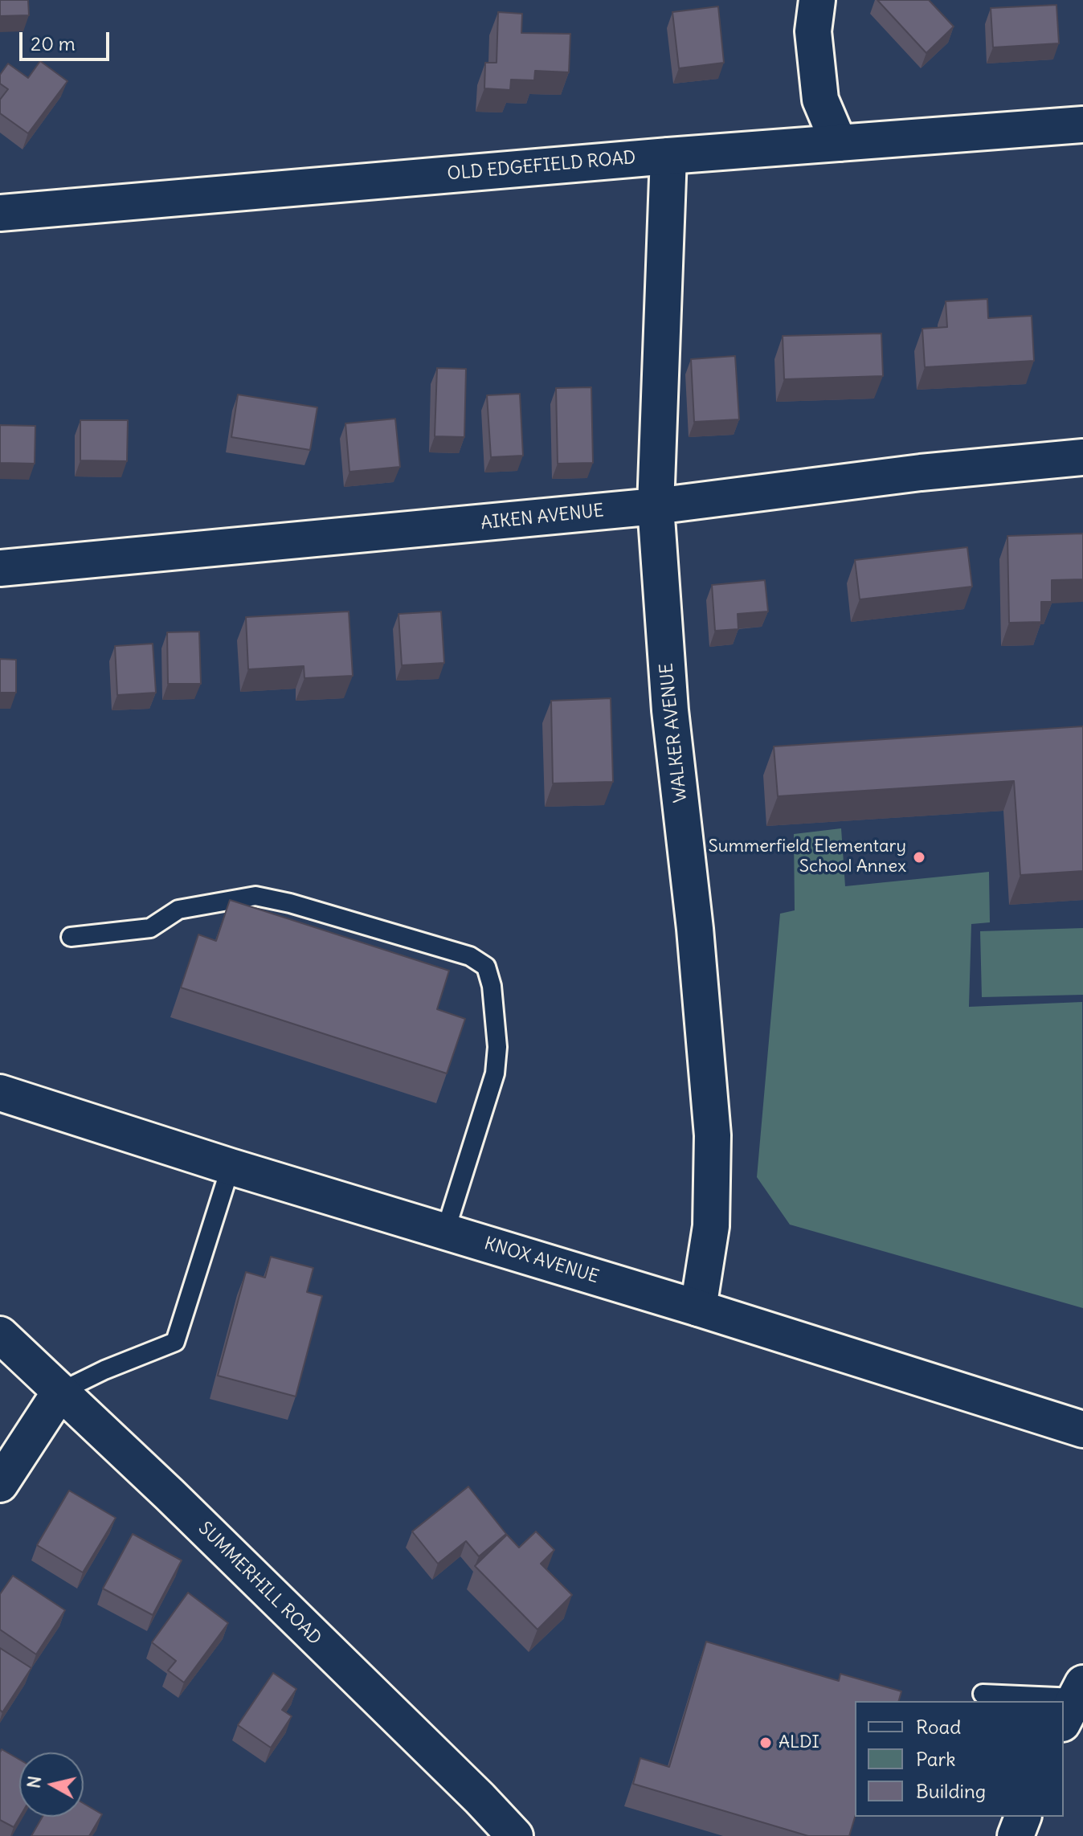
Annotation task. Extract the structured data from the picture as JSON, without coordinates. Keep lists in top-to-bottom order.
{
  "streets": {
    "street": [
      "OLD EDGEFIELD ROAD",
      "AIKEN AVENUE",
      "WALKER AVENUE",
      "KNOX AVENUE",
      "SUMMERHILL ROAD"
    ]
  },
  "crossings": [
    ["OLD EDGEFIELD ROAD", "WALKER AVENUE"],
    ["AIKEN AVENUE", "WALKER AVENUE"],
    ["WALKER AVENUE", "KNOX AVENUE"]
  ],
  "places": ["Summerfield Elementary School Annex", "ALDI"],
  "legend": ["Road", "Park", "Building"],
  "scale_bar": "20 m",
  "north": "left"
}
